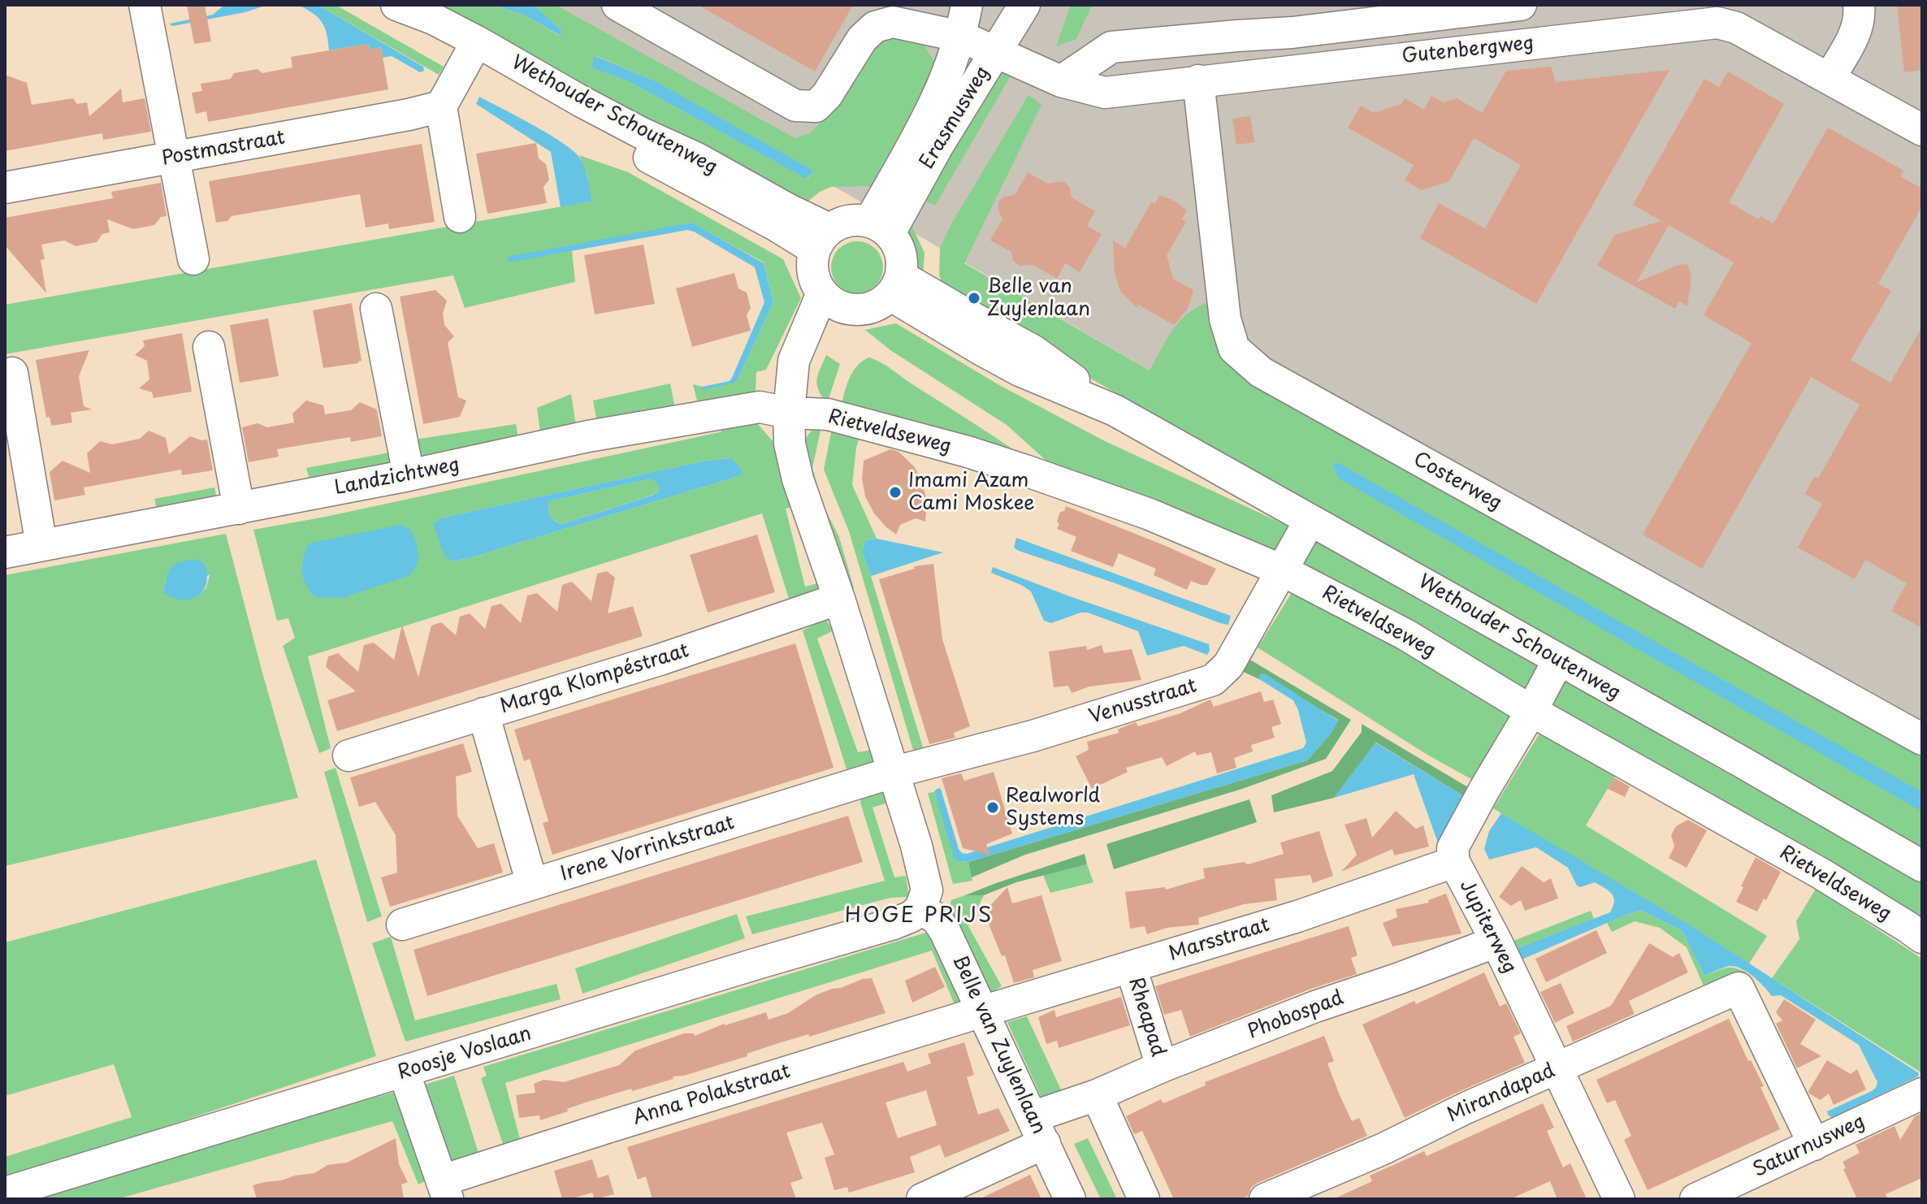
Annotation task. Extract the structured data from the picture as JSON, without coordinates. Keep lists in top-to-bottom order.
{
  "streets": {
    "street": [
      "Gutenbergweg",
      "Wethouder Schoutenweg",
      "Erasmusweg",
      "Postmastraat",
      "Rietveldseweg",
      "Landzichtweg",
      "Costerweg",
      "Marga Klompéstraat",
      "Venusstraat",
      "Irene Vorrinkstraat",
      "Jupiterweg",
      "Marsstraat",
      "Phobospad",
      "Rheapad",
      "Belle van Zuylenlaan",
      "Roosje Voslaan",
      "Mirandapad",
      "Anna Polakstraat",
      "Saturnusweg"
    ]
  },
  "crossings": [
    ["Gutenbergweg", "Erasmusweg"],
    ["Gutenbergweg", "Costerweg"],
    ["Wethouder Schoutenweg", "Erasmusweg"],
    ["Wethouder Schoutenweg", "Venusstraat"],
    ["Wethouder Schoutenweg", "Jupiterweg"],
    ["Rietveldseweg", "Landzichtweg"],
    ["Rietveldseweg", "Venusstraat"],
    ["Rietveldseweg", "Jupiterweg"],
    ["Venusstraat", "Irene Vorrinkstraat"],
    ["Jupiterweg", "Marsstraat"],
    ["Jupiterweg", "Phobospad"],
    ["Jupiterweg", "Mirandapad"],
    ["Marsstraat", "Rheapad"],
    ["Marsstraat", "Belle van Zuylenlaan"],
    ["Marsstraat", "Anna Polakstraat"],
    ["Phobospad", "Rheapad"],
    ["Phobospad", "Belle van Zuylenlaan"],
    ["Belle van Zuylenlaan", "Roosje Voslaan"],
    ["Belle van Zuylenlaan", "Anna Polakstraat"],
    ["Mirandapad", "Saturnusweg"]
  ],
  "districts": ["HOGE PRIJS"],
  "places": ["Belle van Zuylenlaan", "Imami Azam Cami Moskee", "Realworld Systems"]
}
